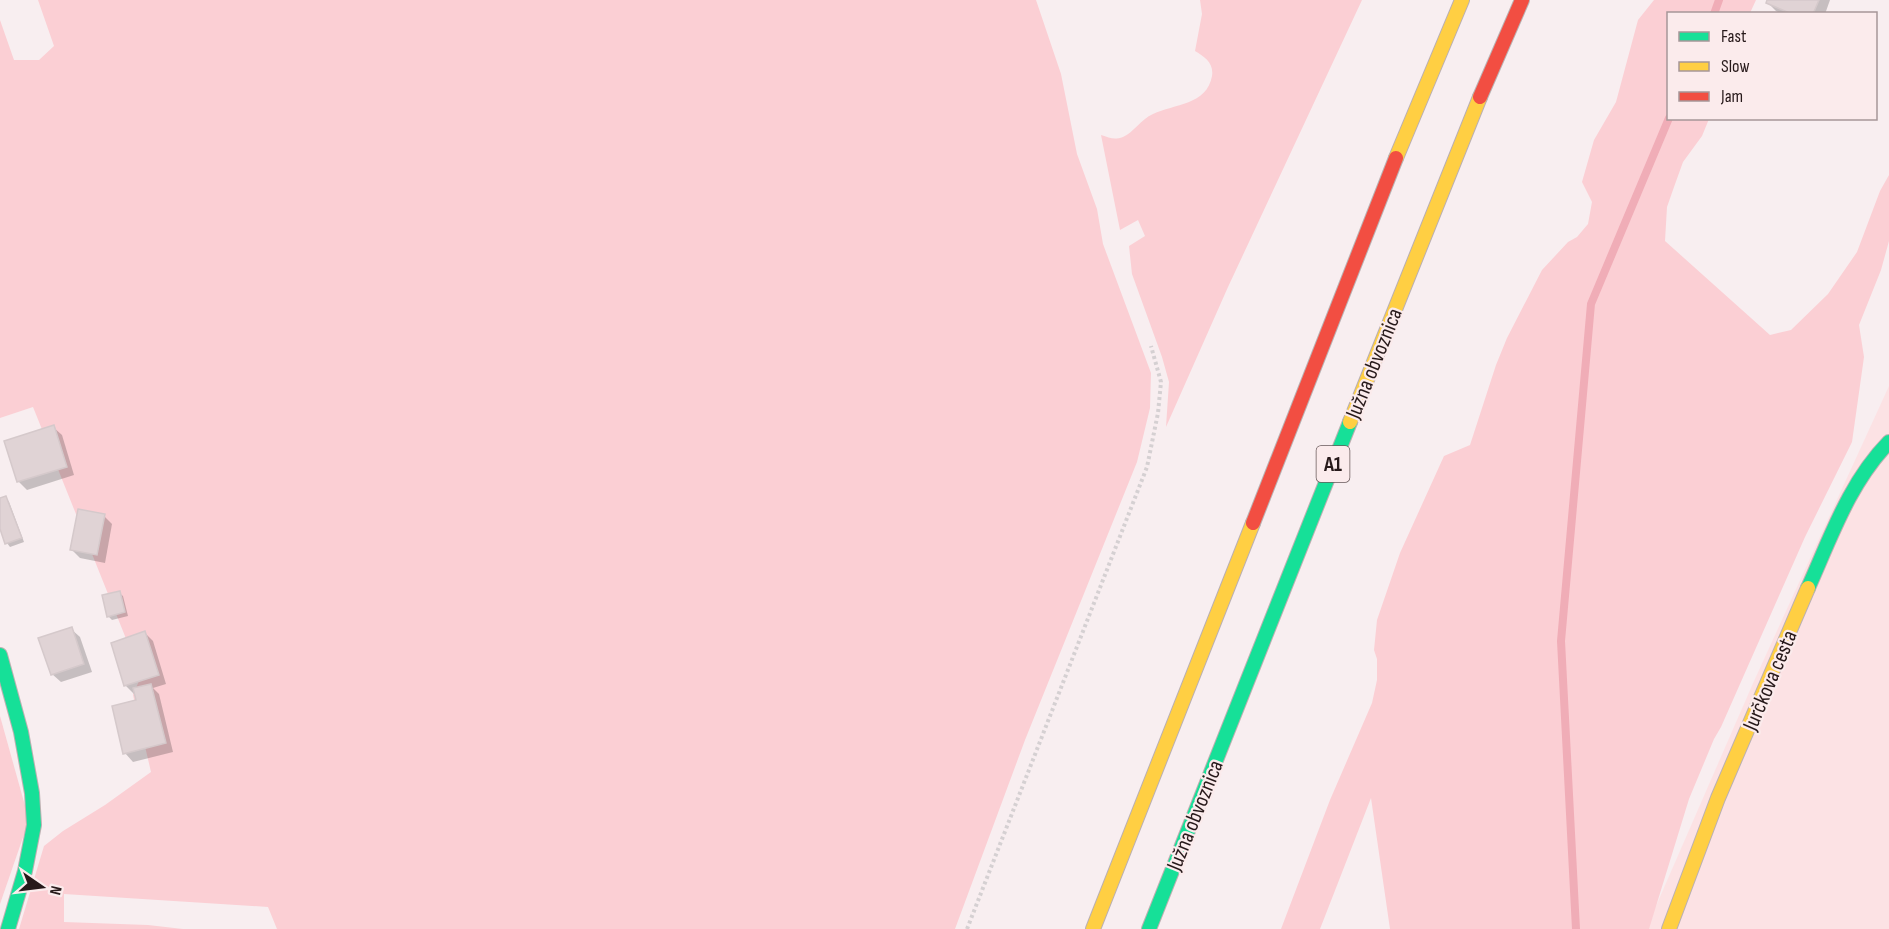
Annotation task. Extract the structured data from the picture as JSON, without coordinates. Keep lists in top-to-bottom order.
{
  "streets": {
    "main road": ["Južna obvoznica", "A1", "Jurčkova cesta"]
  },
  "legend": ["Fast", "Slow", "Jam"],
  "north": "right"
}
